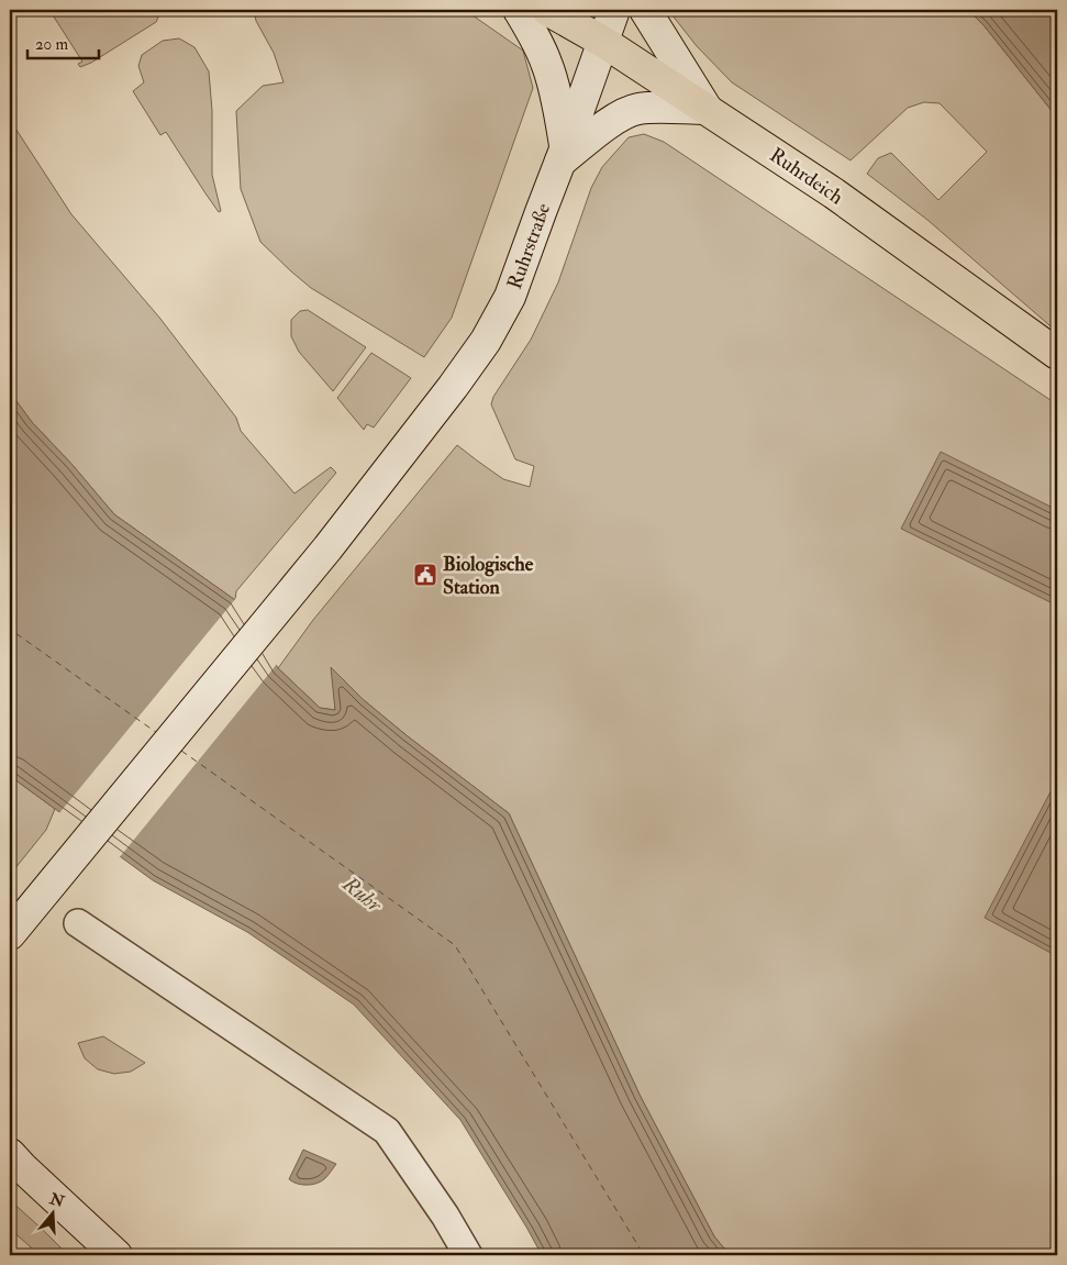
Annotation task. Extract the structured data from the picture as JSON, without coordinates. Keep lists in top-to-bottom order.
{
  "streets": {
    "main road": ["Ruhrdeich", "Ruhrstraße"]
  },
  "crossings": [
    ["Ruhrdeich", "Ruhrstraße"]
  ],
  "water": ["Ruhr"],
  "places": {
    "public building": ["Biologische Station"]
  },
  "scale_bar": "20 m",
  "north": "top"
}
